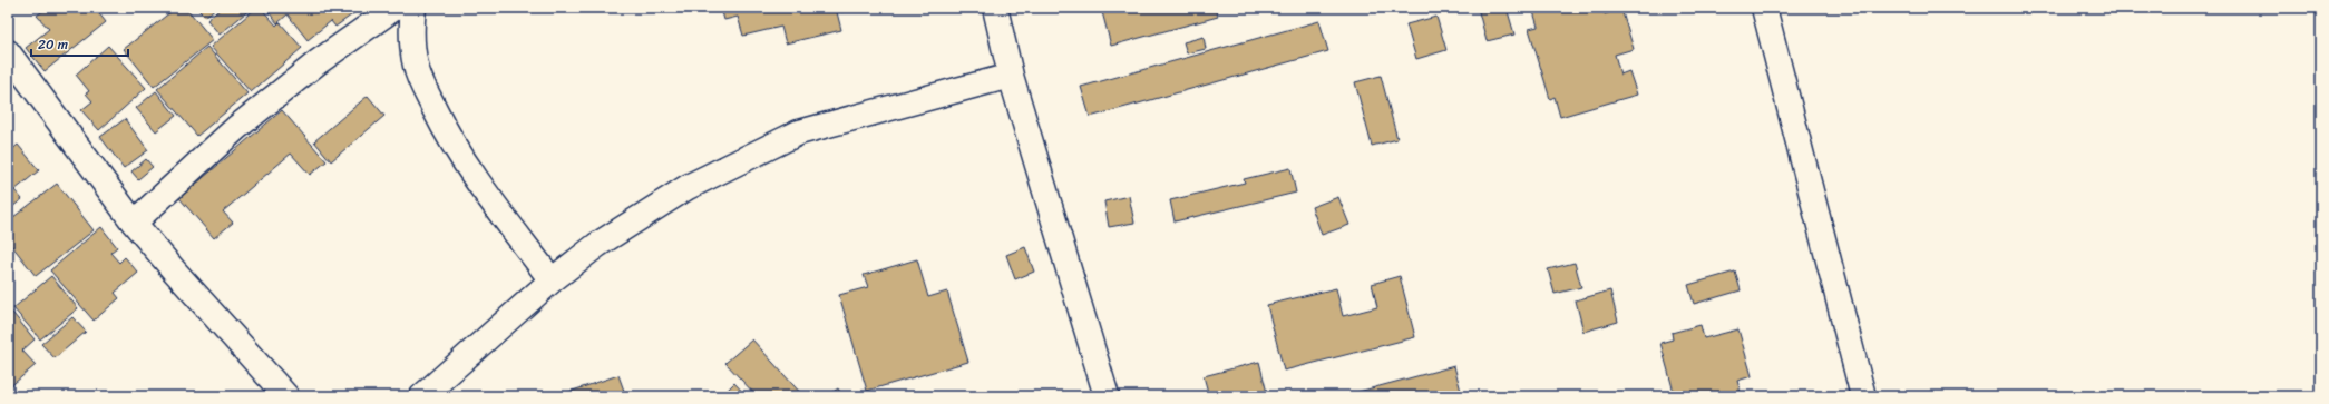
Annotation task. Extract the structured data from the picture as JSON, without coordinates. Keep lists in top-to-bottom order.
{
  "scale_bar": "20 m"
}
